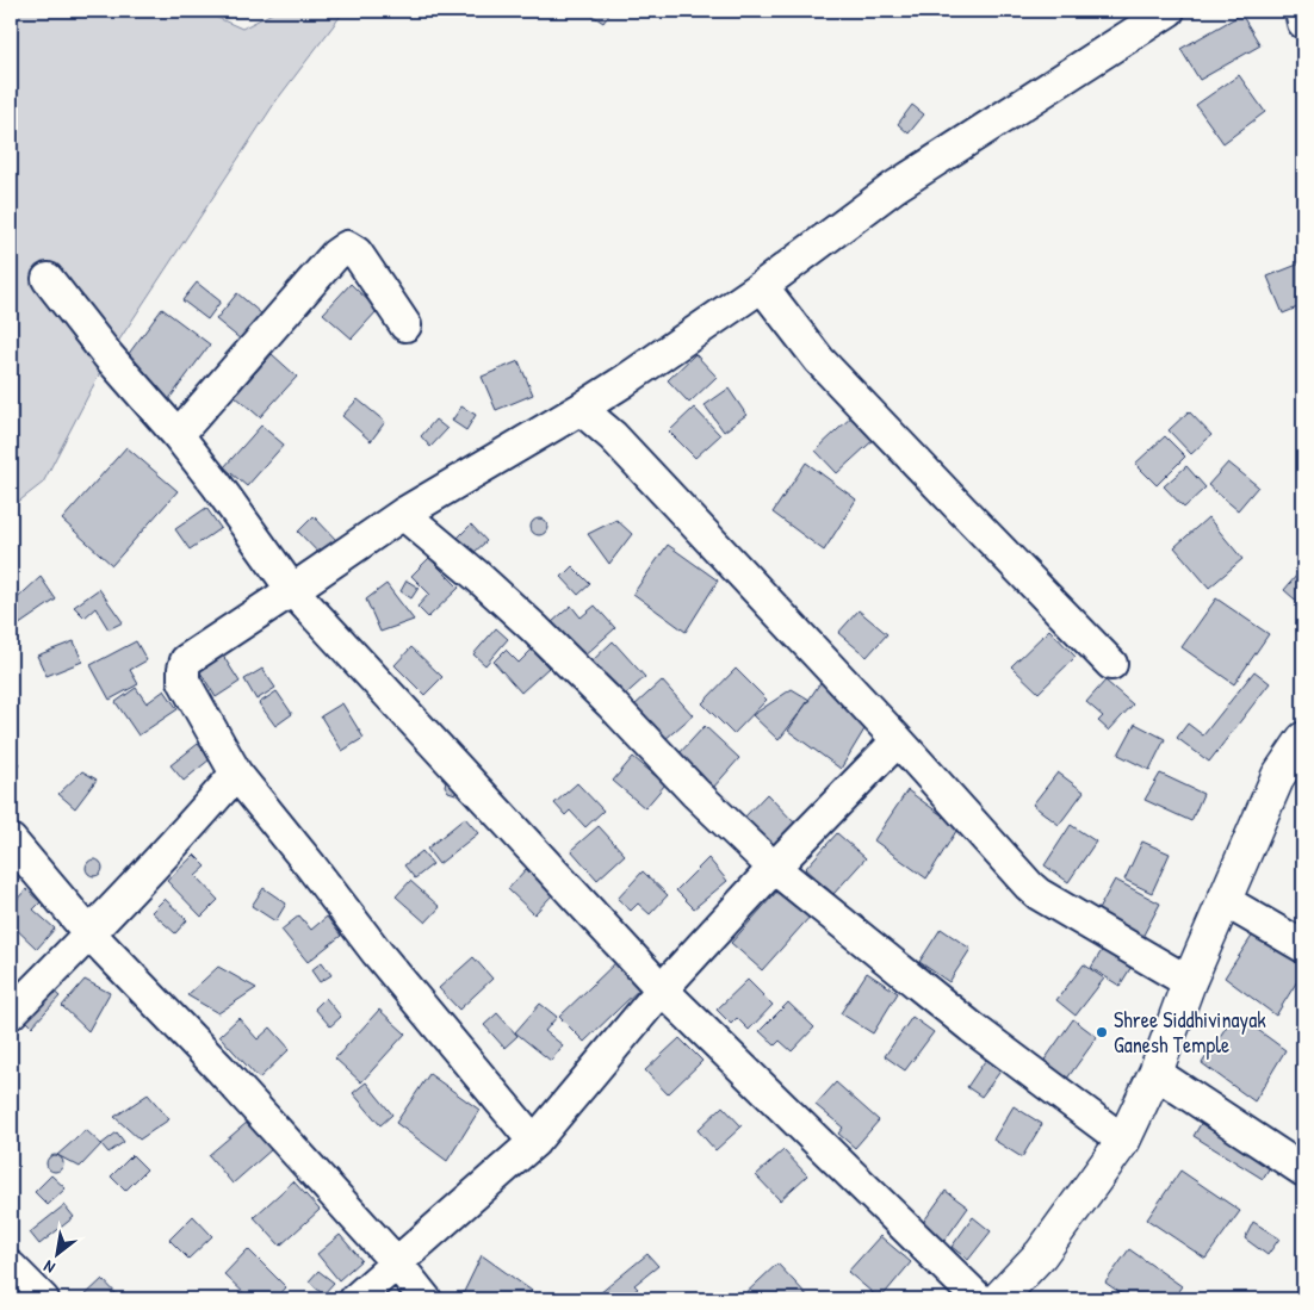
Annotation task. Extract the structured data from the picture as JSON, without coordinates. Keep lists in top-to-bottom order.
{
  "places": ["Shree Siddhivinayak Ganesh Temple"],
  "north": "bottom left"
}
